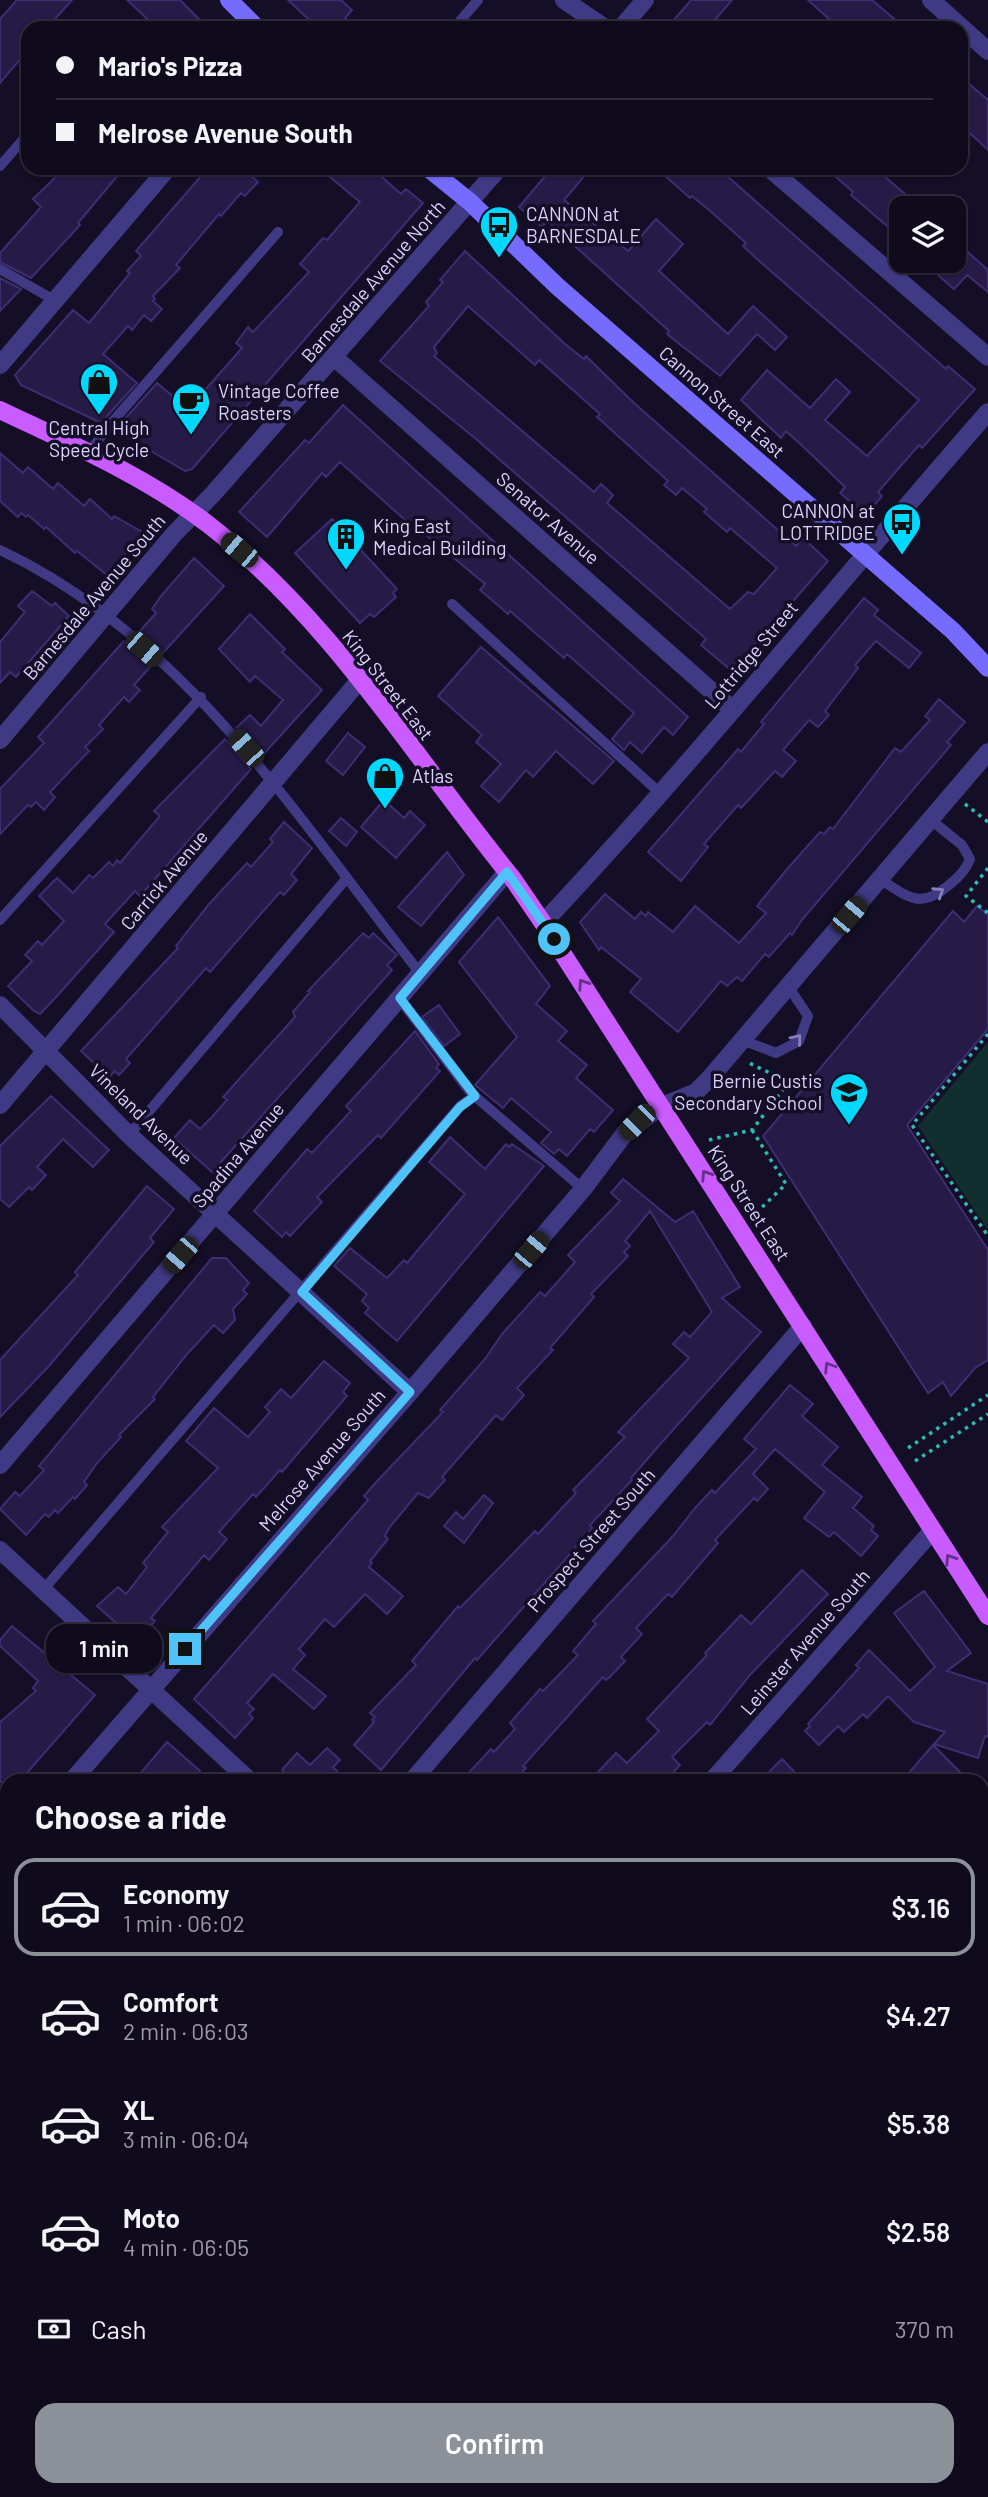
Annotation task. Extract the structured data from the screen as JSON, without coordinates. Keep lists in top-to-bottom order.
{
  "streets": {
    "main road": ["Cannon Street East", "King Street East"],
    "street": [
      "Barnesdale Avenue North",
      "Senator Avenue",
      "Barnesdale Avenue South",
      "Lottridge Street",
      "Carrick Avenue",
      "Vineland Avenue",
      "Spadina Avenue",
      "Melrose Avenue South",
      "Prospect Street South",
      "Leinster Avenue South"
    ]
  },
  "crossings": [
    ["Barnesdale Avenue North", "Cannon Street East"],
    ["Barnesdale Avenue North", "Senator Avenue"],
    ["Barnesdale Avenue North", "Barnesdale Avenue South"],
    ["Barnesdale Avenue North", "King Street East"],
    ["Cannon Street East", "Lottridge Street"],
    ["Senator Avenue", "Lottridge Street"],
    ["Barnesdale Avenue South", "King Street East"],
    ["Lottridge Street", "King Street East"],
    ["King Street East", "Carrick Avenue"],
    ["King Street East", "Spadina Avenue"],
    ["King Street East", "Melrose Avenue South"],
    ["King Street East", "Prospect Street South"],
    ["King Street East", "Leinster Avenue South"],
    ["Carrick Avenue", "Vineland Avenue"],
    ["Vineland Avenue", "Spadina Avenue"],
    ["Vineland Avenue", "Melrose Avenue South"]
  ],
  "one_way": ["King Street East"],
  "places": {
    "bus stop": ["CANNON at BARNESDALE", "CANNON at LOTTRIDGE"],
    "shop": ["Central High Speed Cycle", "Atlas"],
    "cafe": ["Vintage Coffee Roasters"],
    "building": ["King East Medical Building"],
    "school or university": ["Bernie Custis Secondary School"]
  },
  "page": {
    "banner": ["Mario's Pizza", "Melrose Avenue South"],
    "bubble": "1 min",
    "heading": "Choose a ride",
    "list": [
      {
        "name": "Economy",
        "note": "1 min · 06:02",
        "value": "$3.16"
      },
      {
        "name": "Comfort",
        "note": "2 min · 06:03",
        "value": "$4.27"
      },
      {
        "name": "XL",
        "note": "3 min · 06:04",
        "value": "$5.38"
      },
      {
        "name": "Moto",
        "note": "4 min · 06:05",
        "value": "$2.58"
      }
    ],
    "pay": ["Cash", "370 m"],
    "buttons": "Confirm"
  }
}
